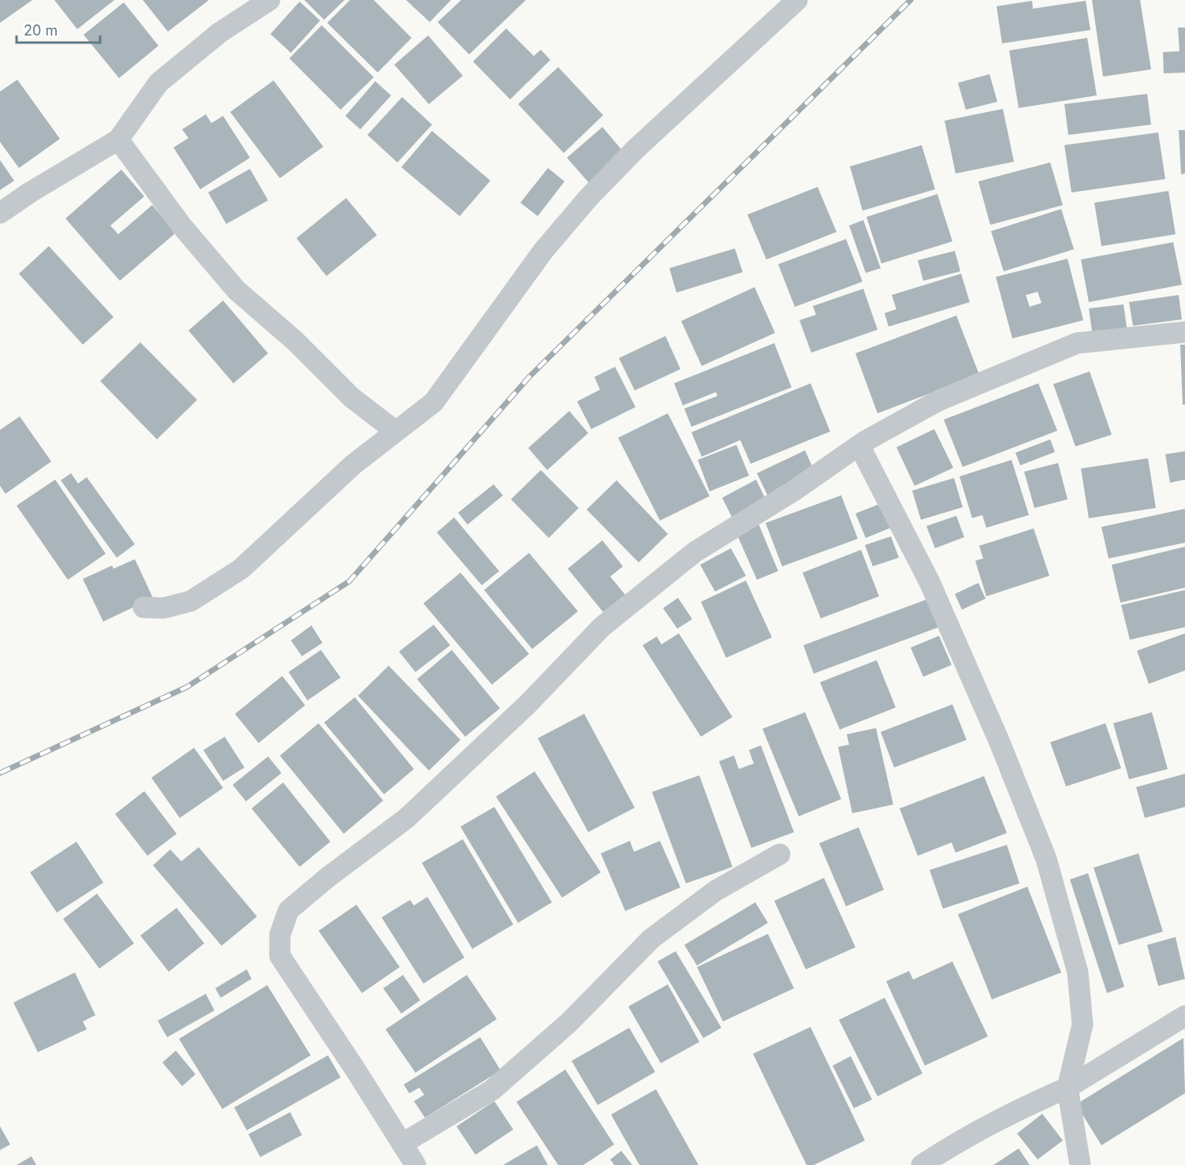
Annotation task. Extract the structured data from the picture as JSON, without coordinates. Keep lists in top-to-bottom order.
{
  "scale_bar": "20 m"
}
